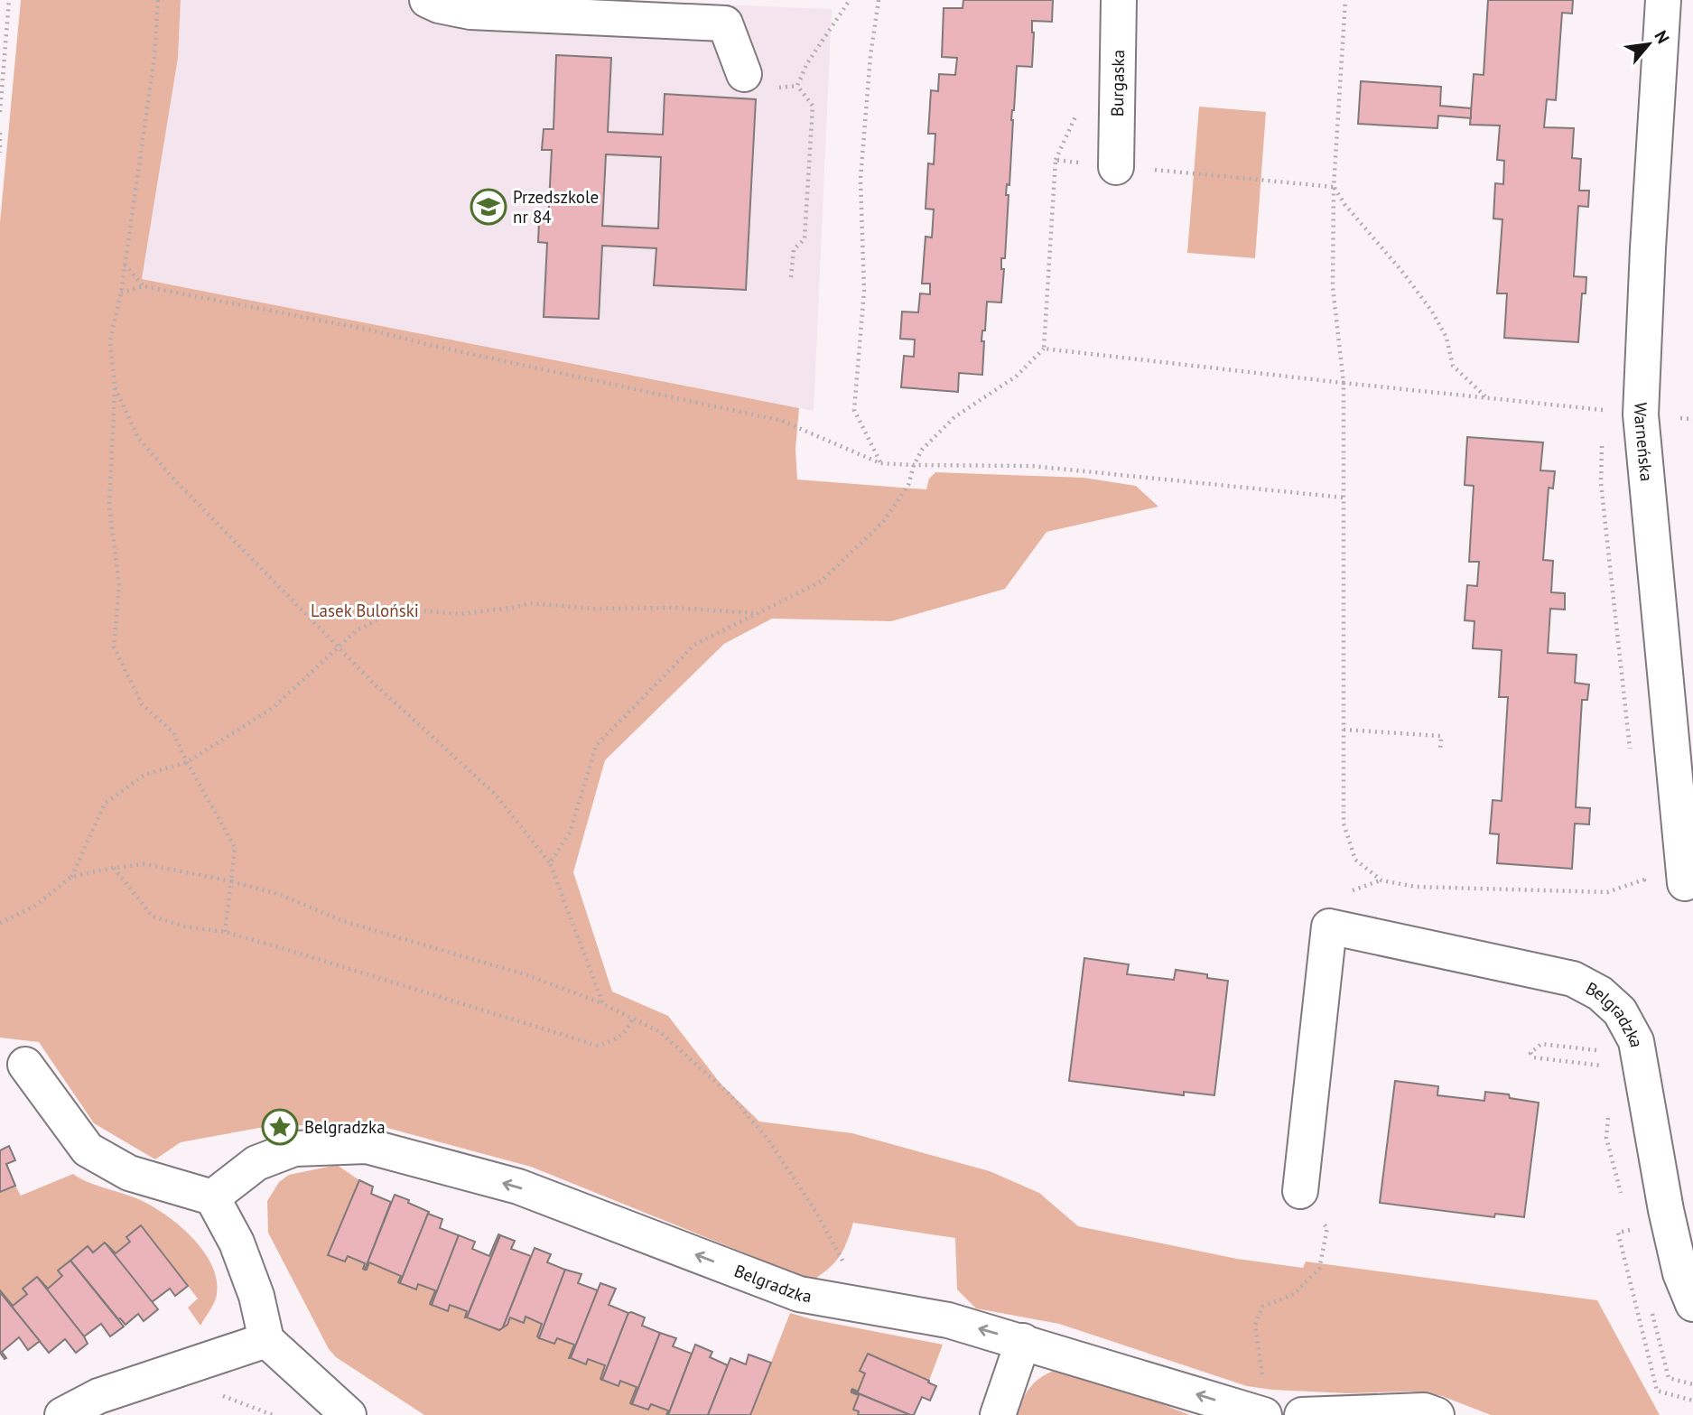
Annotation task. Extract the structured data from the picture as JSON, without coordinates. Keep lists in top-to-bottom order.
{
  "streets": {
    "street": ["Burgaska", "Warneńska", "Belgradzka"]
  },
  "one_way": ["Belgradzka"],
  "parks": ["Lasek Buloński"],
  "places": {
    "school or university": ["Przedszkole nr 84"],
    "place": ["Belgradzka"]
  },
  "north": "top right"
}
